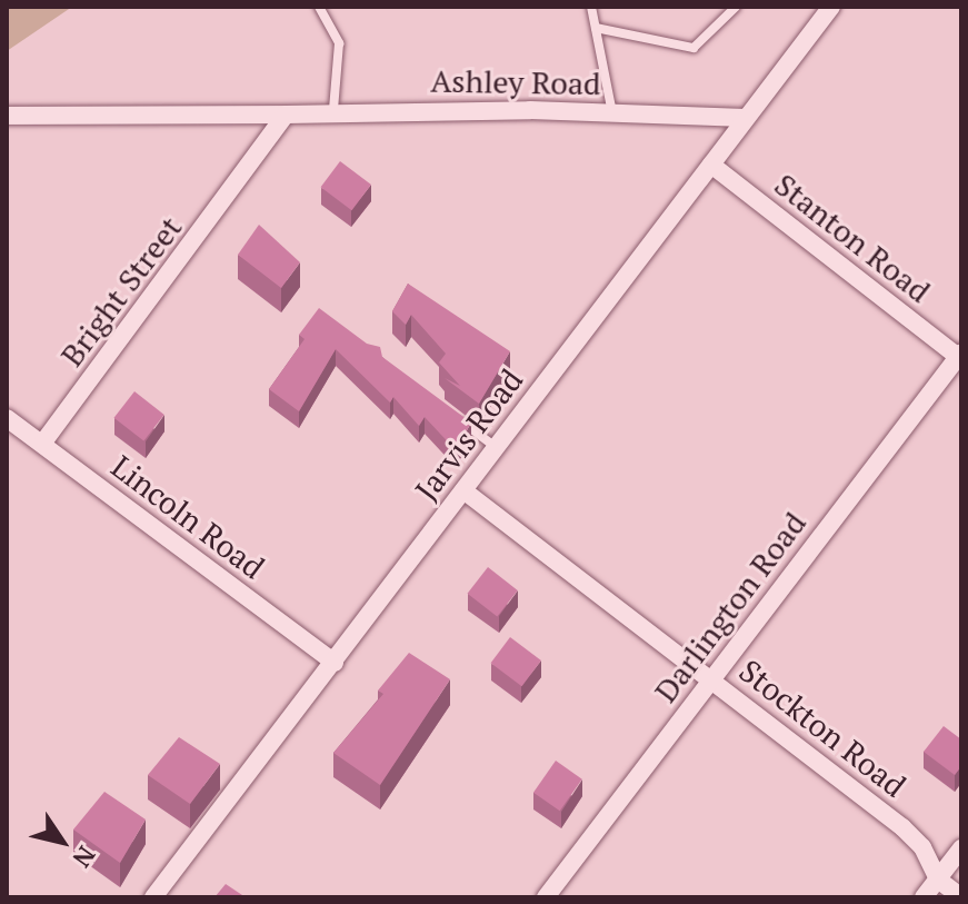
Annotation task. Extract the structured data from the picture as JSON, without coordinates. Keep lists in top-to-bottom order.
{
  "streets": {
    "street": [
      "Ashley Road",
      "Stanton Road",
      "Bright Street",
      "Jarvis Road",
      "Lincoln Road",
      "Darlington Road",
      "Stockton Road"
    ]
  },
  "crossings": [
    ["Ashley Road", "Bright Street"],
    ["Ashley Road", "Jarvis Road"],
    ["Stanton Road", "Jarvis Road"],
    ["Stanton Road", "Darlington Road"],
    ["Bright Street", "Lincoln Road"],
    ["Jarvis Road", "Lincoln Road"],
    ["Jarvis Road", "Stockton Road"],
    ["Darlington Road", "Stockton Road"]
  ],
  "north": "bottom right"
}
